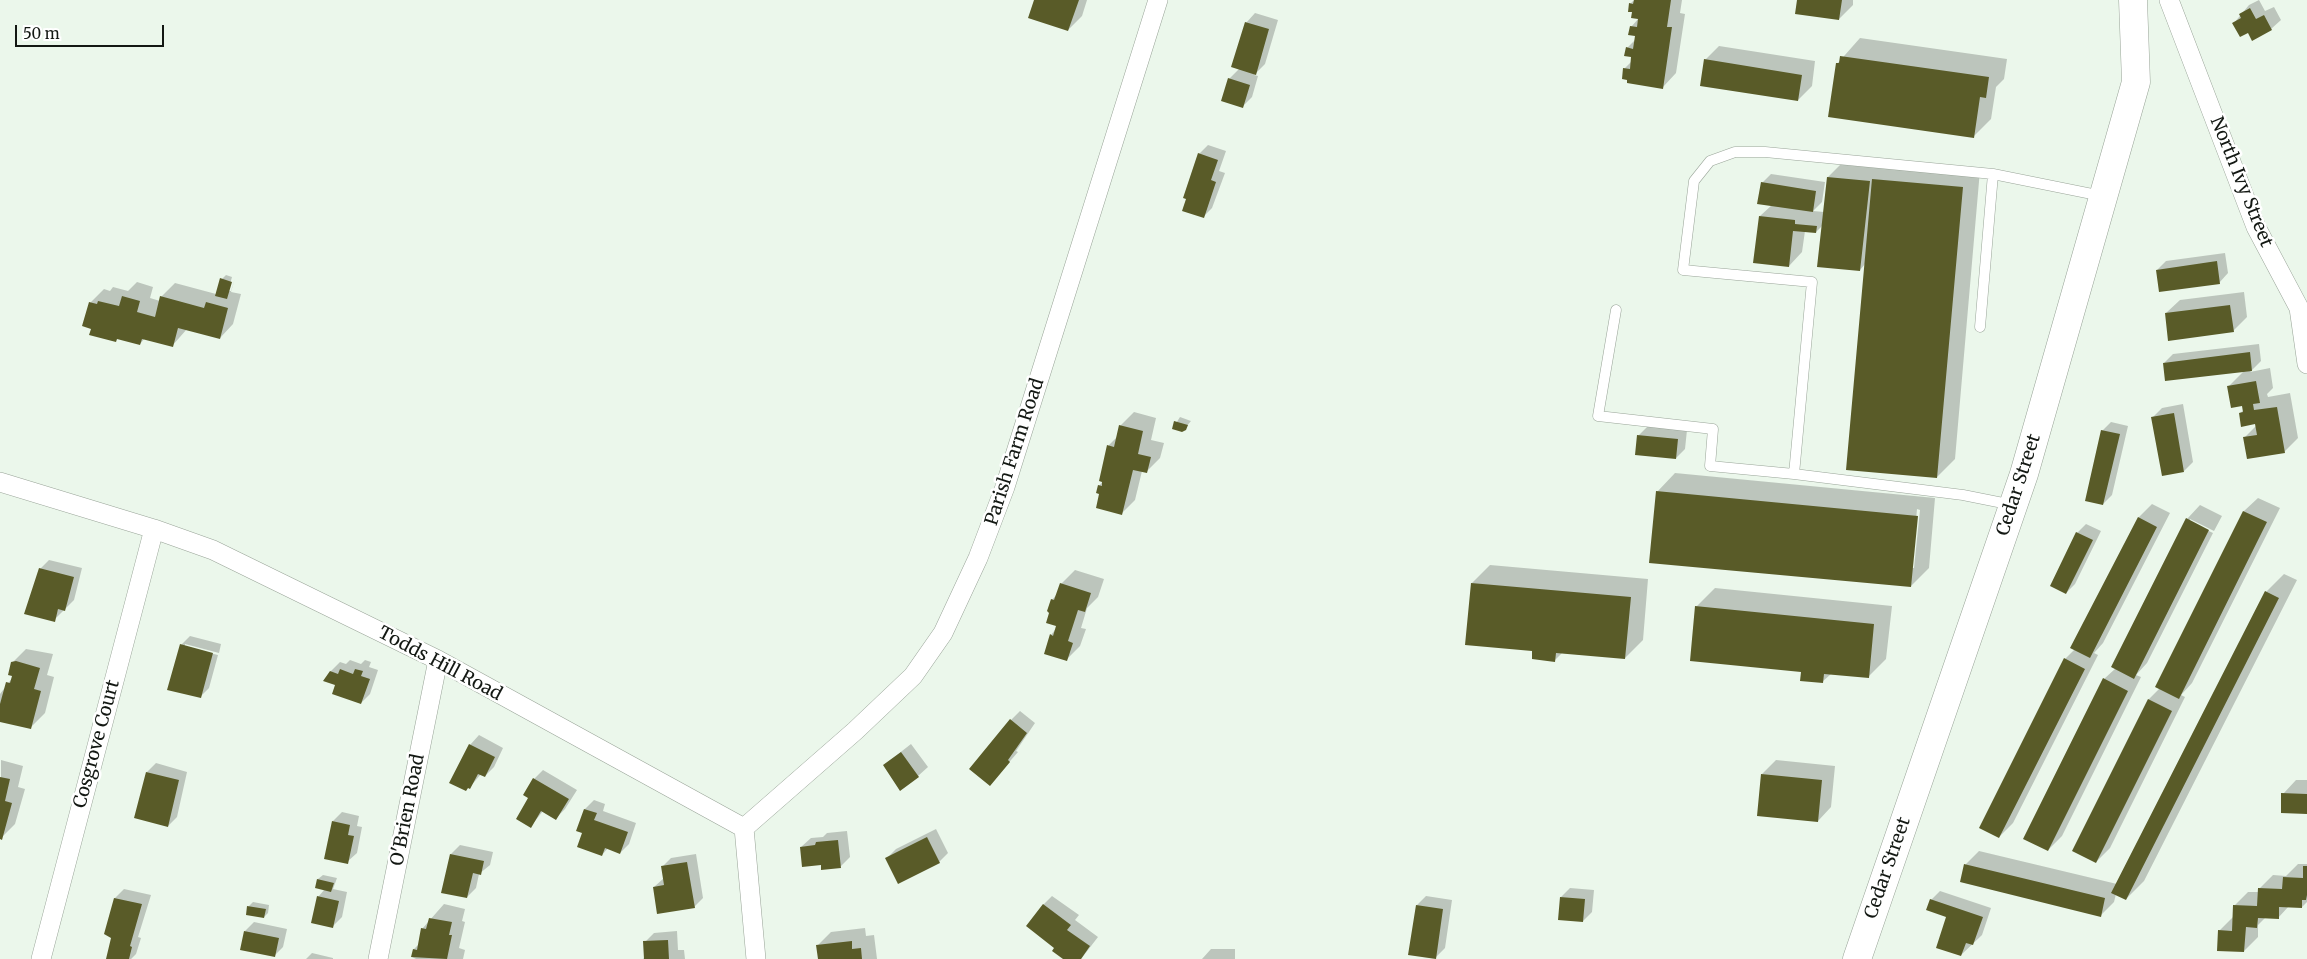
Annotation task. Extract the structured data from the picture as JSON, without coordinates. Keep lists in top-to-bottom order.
{
  "streets": {
    "main road": ["Cedar Street"],
    "street": [
      "North Ivy Street",
      "Parish Farm Road",
      "Todds Hill Road",
      "Cosgrove Court",
      "O'Brien Road"
    ]
  },
  "crossings": [
    ["Parish Farm Road", "Todds Hill Road"],
    ["Todds Hill Road", "Cosgrove Court"],
    ["Todds Hill Road", "O'Brien Road"]
  ],
  "scale_bar": "50 m"
}
